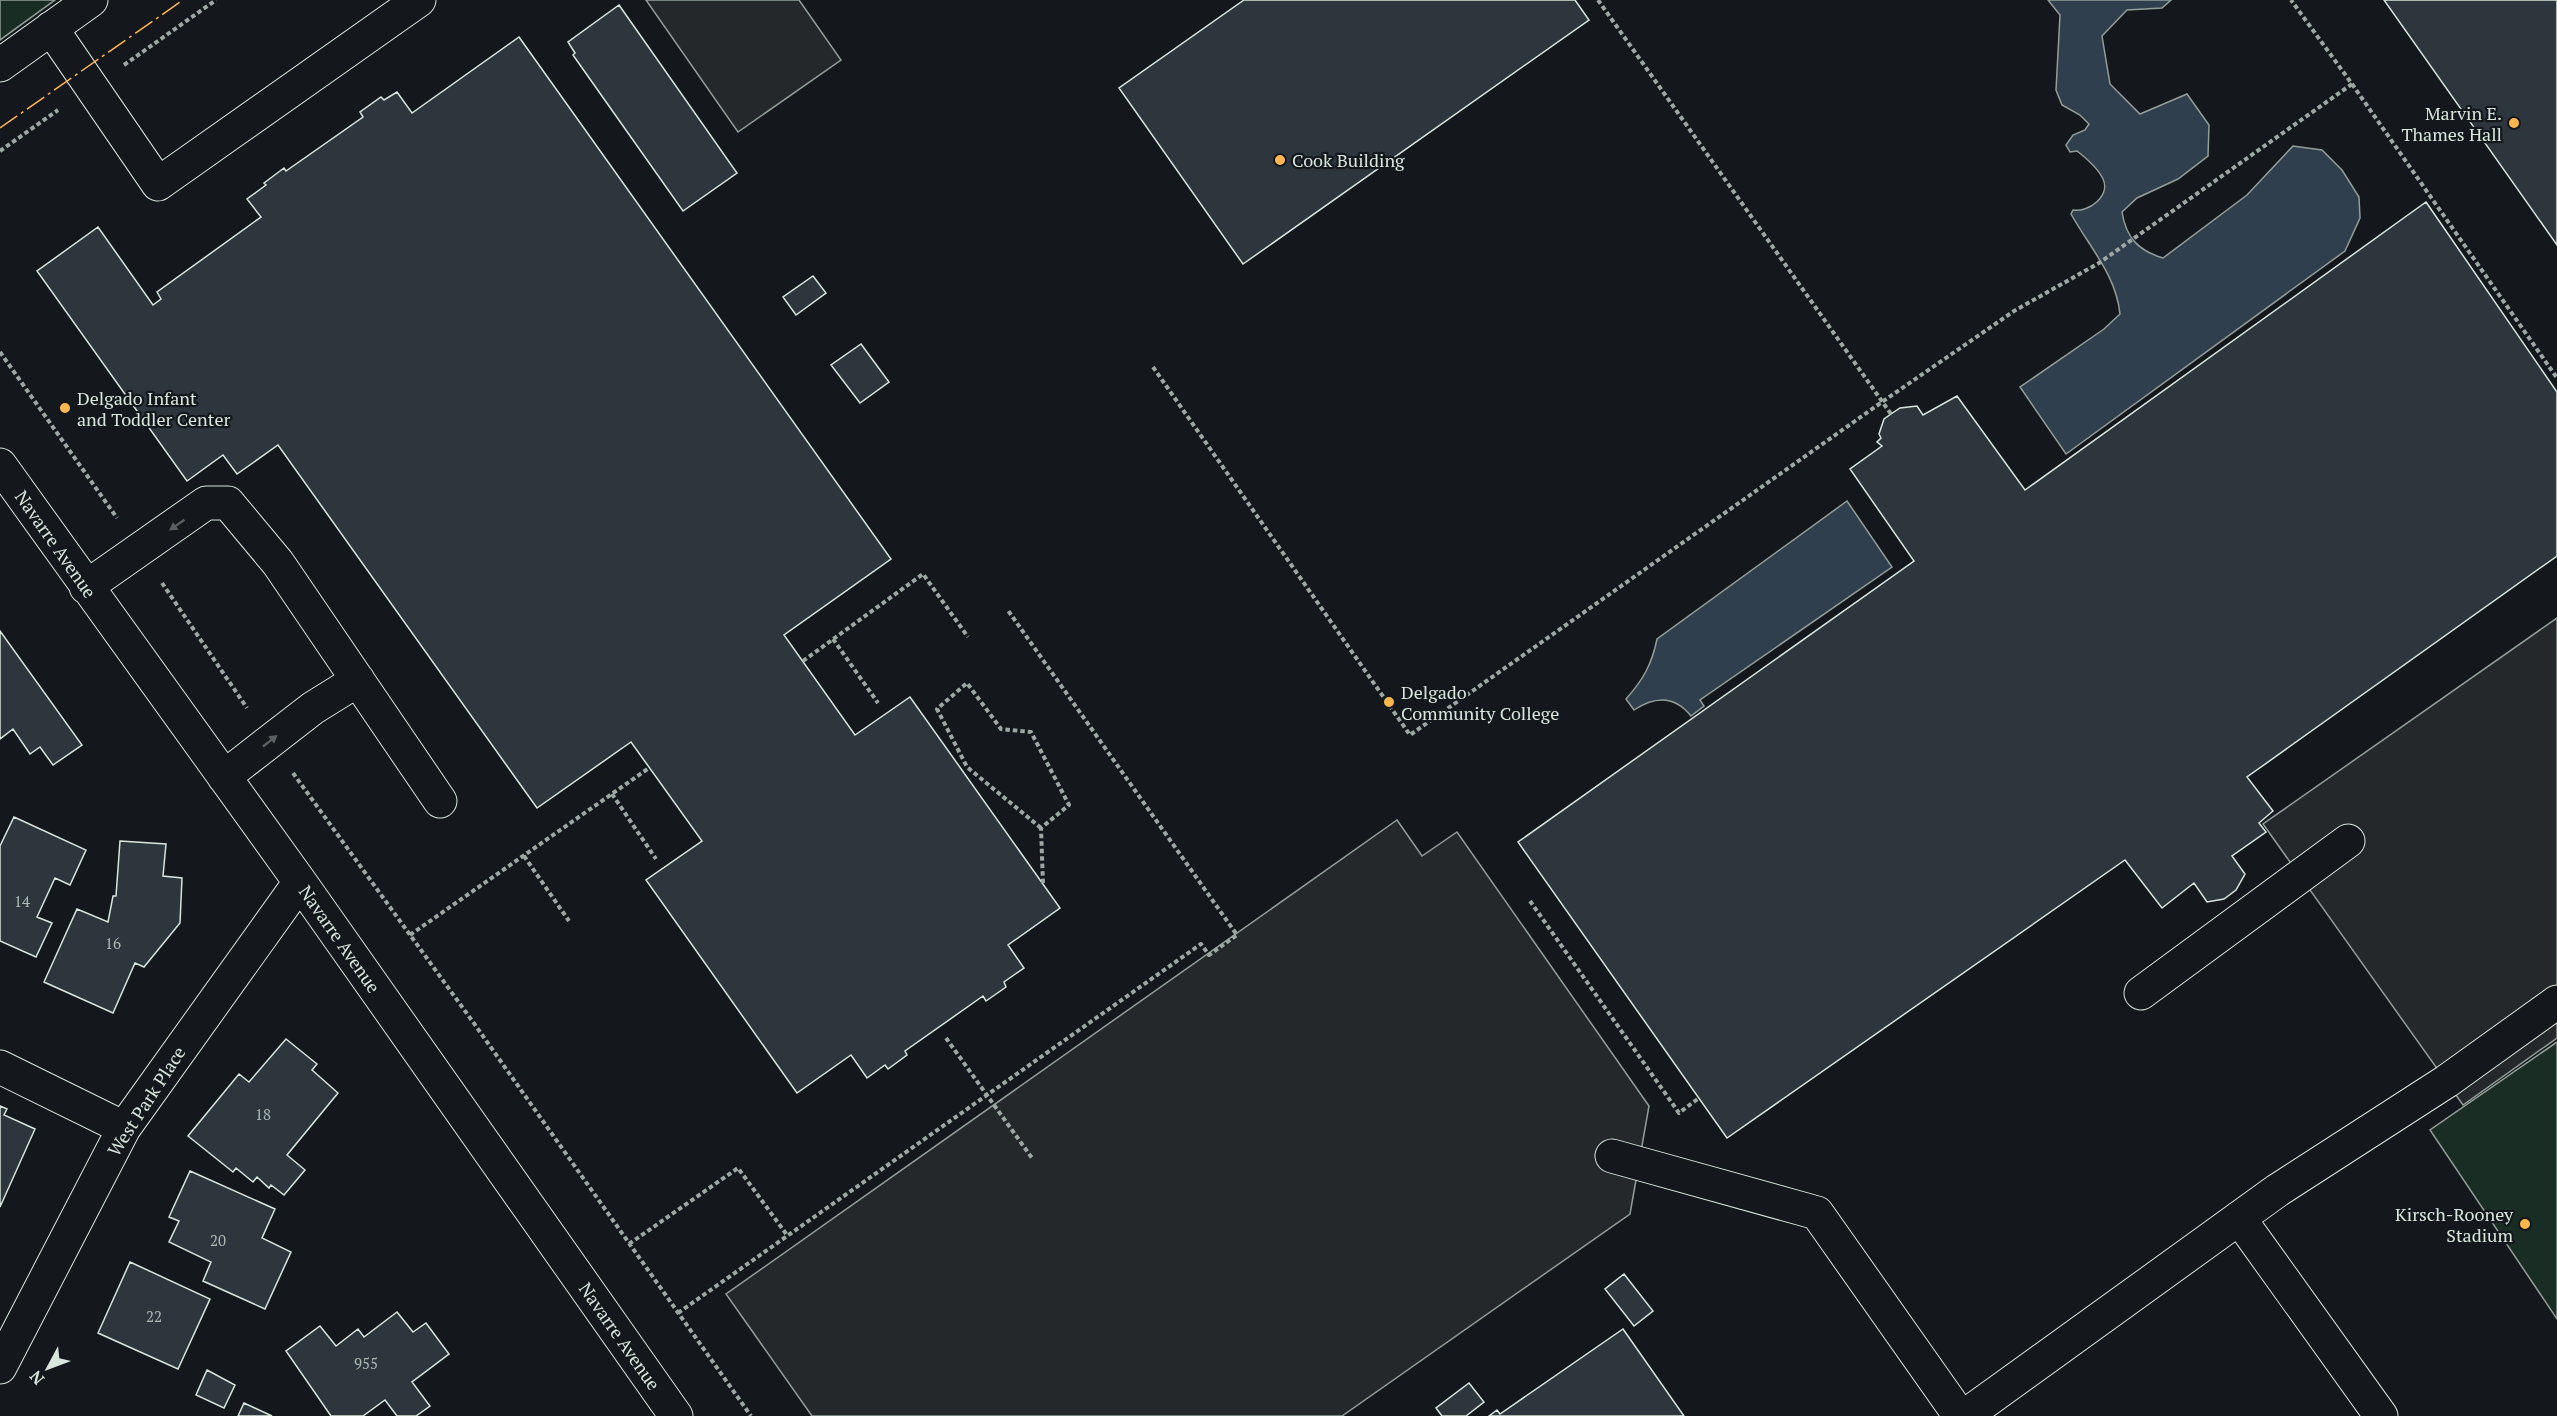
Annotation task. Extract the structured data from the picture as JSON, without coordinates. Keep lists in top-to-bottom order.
{
  "streets": {
    "street": ["Navarre Avenue", "West Park Place"]
  },
  "crossings": [
    ["Navarre Avenue", "West Park Place"]
  ],
  "places": [
    "Marvin E. Thames Hall",
    "Cook Building",
    "Delgado Infant and Toddler Center",
    "Delgado Community College",
    "Kirsch-Rooney Stadium"
  ],
  "house_numbers": [
    "14",
    "16",
    "18",
    "20",
    "22",
    "955"
  ],
  "north": "bottom left"
}
